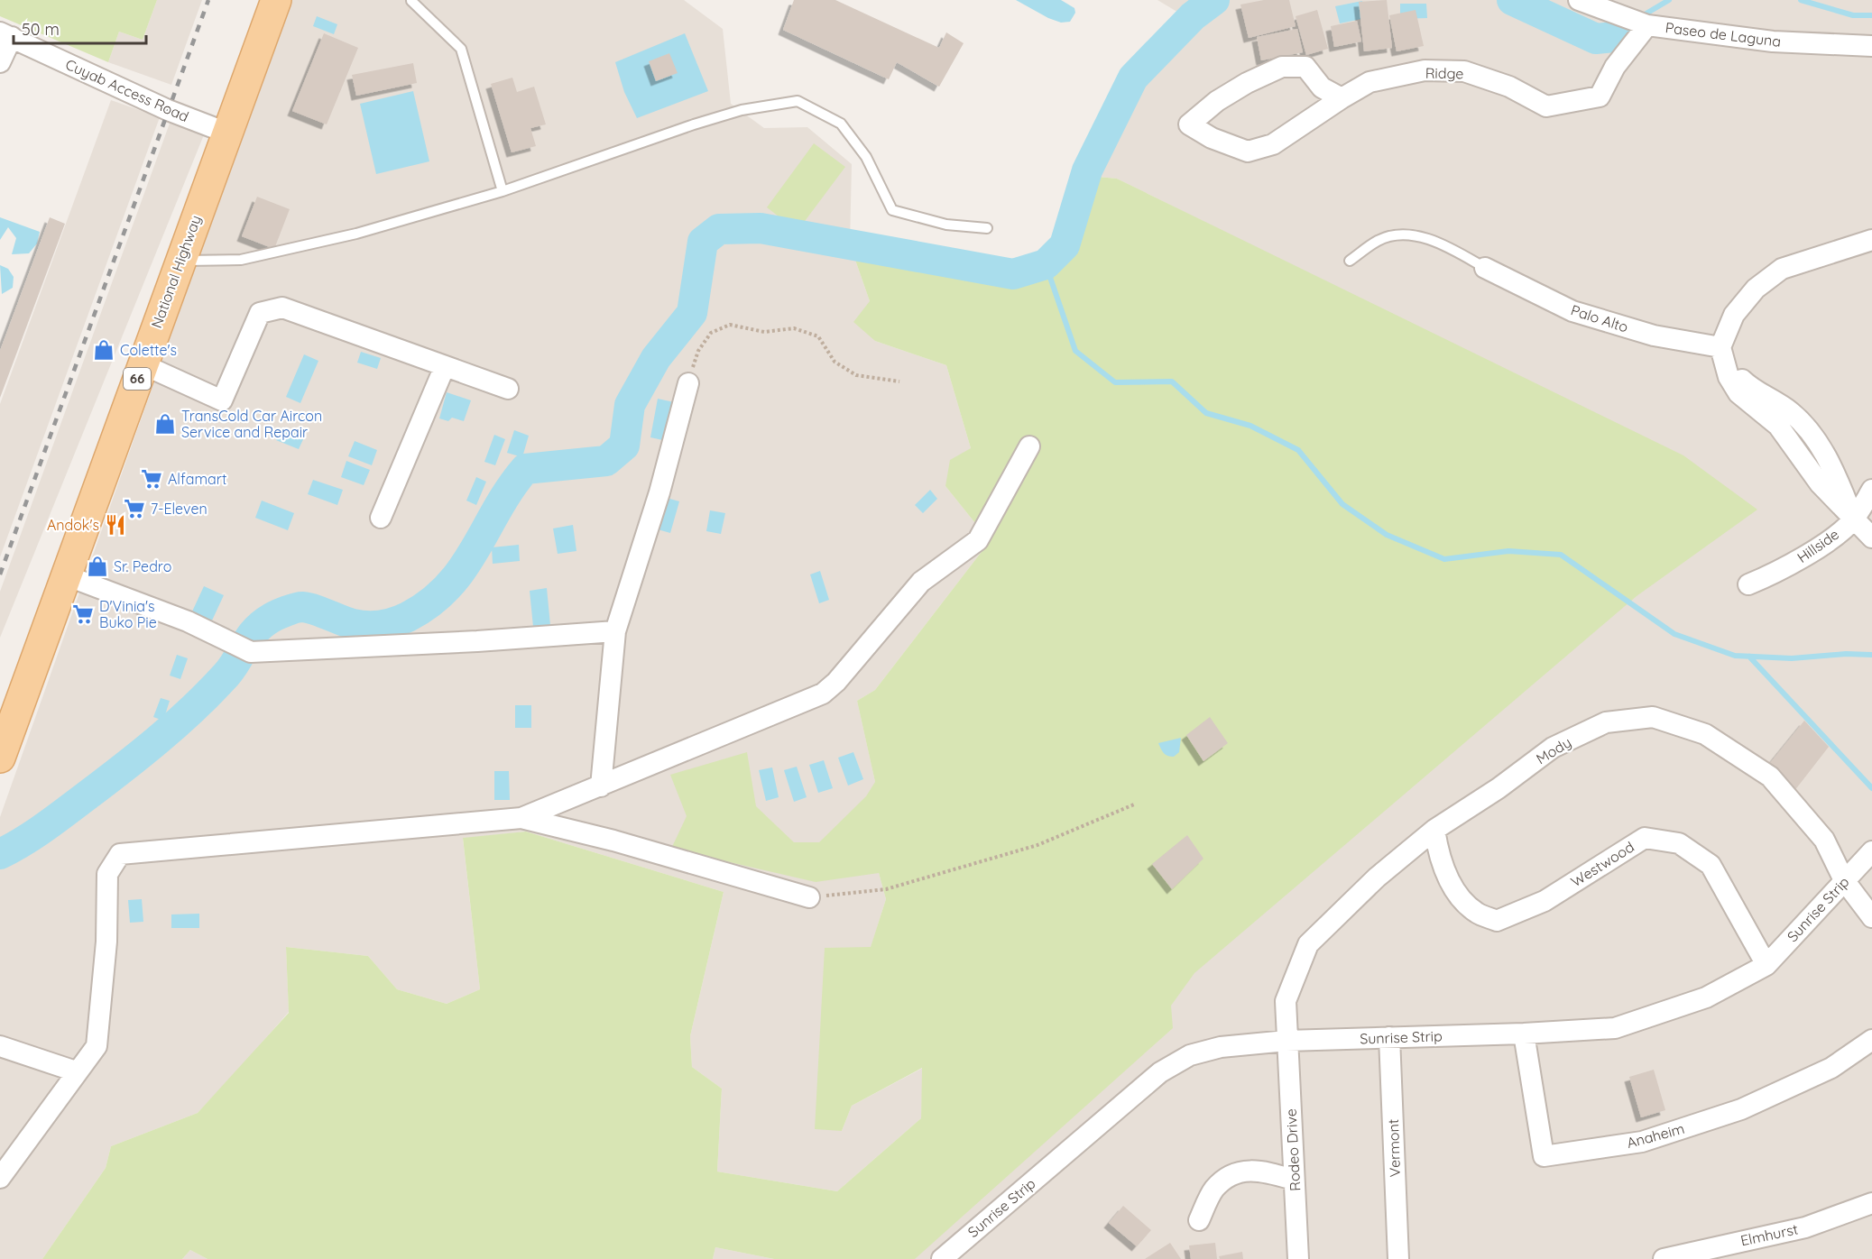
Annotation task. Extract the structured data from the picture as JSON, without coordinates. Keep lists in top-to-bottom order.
{
  "streets": {
    "main road": ["National Highway", "66"],
    "street": [
      "Paseo de Laguna",
      "Ridge",
      "Cuyab Access Road",
      "Palo Alto",
      "Hillside",
      "Mody",
      "Westwood",
      "Sunrise Strip",
      "Anaheim",
      "Vermont",
      "Rodeo Drive",
      "Elmhurst"
    ]
  },
  "crossings": [
    ["Paseo de Laguna", "Ridge"],
    ["Cuyab Access Road", "National Highway"],
    ["Mody", "Westwood"],
    ["Mody", "Sunrise Strip"],
    ["Mody", "Rodeo Drive"],
    ["Westwood", "Sunrise Strip"],
    ["Sunrise Strip", "Anaheim"],
    ["Sunrise Strip", "Vermont"],
    ["Sunrise Strip", "Rodeo Drive"]
  ],
  "places": {
    "shop": ["Colette's", "TransCold Car Aircon Service and Repair", "Sr. Pedro"],
    "supermarket": ["Alfamart", "7-Eleven", "D'Vinia's Buko Pie"],
    "restaurant": ["Andok's"]
  },
  "scale_bar": "50 m"
}
